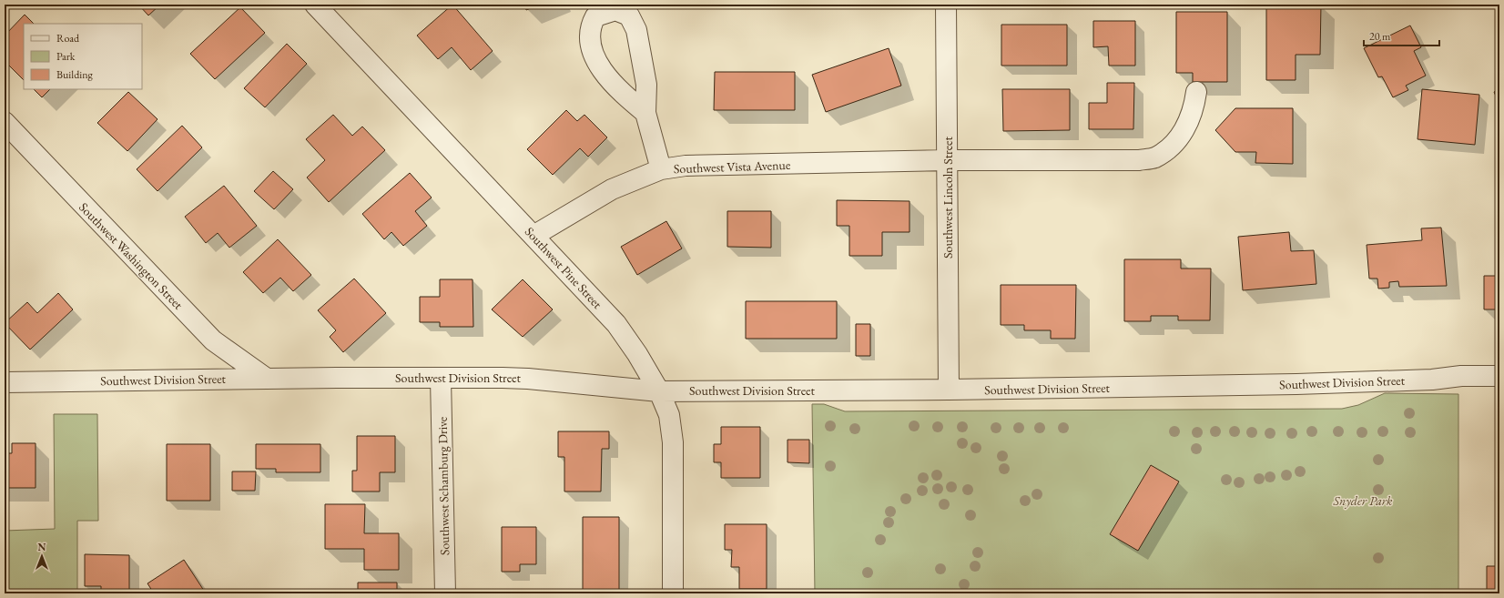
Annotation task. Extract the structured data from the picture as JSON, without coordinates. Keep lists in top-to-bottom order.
{
  "streets": {
    "street": [
      "Southwest Vista Avenue",
      "Southwest Lincoln Street",
      "Southwest Washington Street",
      "Southwest Pine Street",
      "Southwest Division Street",
      "Southwest Schamburg Drive"
    ]
  },
  "crossings": [
    ["Southwest Vista Avenue", "Southwest Lincoln Street"],
    ["Southwest Vista Avenue", "Southwest Pine Street"],
    ["Southwest Lincoln Street", "Southwest Division Street"],
    ["Southwest Washington Street", "Southwest Division Street"],
    ["Southwest Pine Street", "Southwest Division Street"],
    ["Southwest Division Street", "Southwest Schamburg Drive"]
  ],
  "parks": ["Snyder Park"],
  "legend": ["Road", "Park", "Building"],
  "scale_bar": "20 m",
  "north": "top"
}
